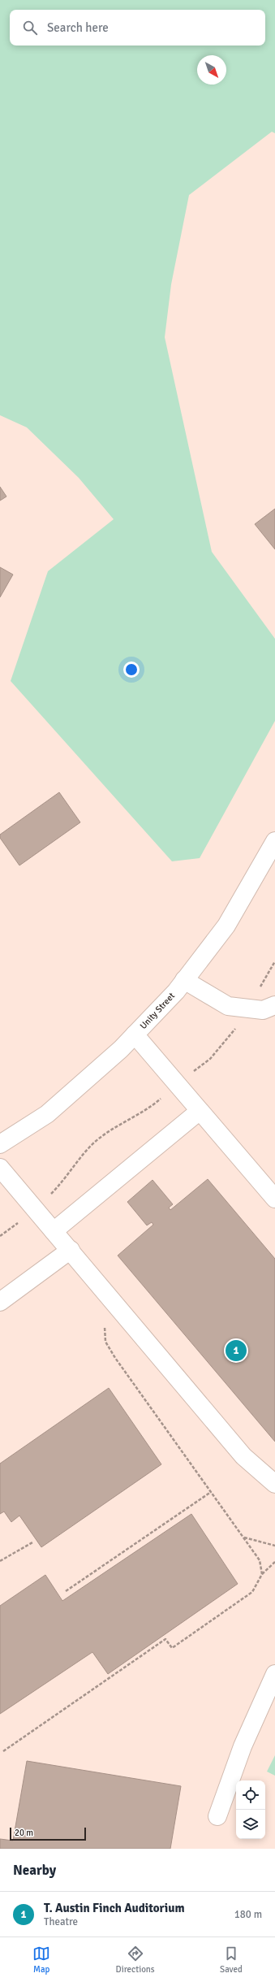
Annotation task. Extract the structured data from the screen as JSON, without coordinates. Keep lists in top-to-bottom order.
{
  "streets": {
    "street": ["Unity Street"]
  },
  "scale_bar": "20 m",
  "north": "bottom right",
  "page": {
    "search": "Search here",
    "pins": "1",
    "scale": "20 m",
    "heading": "Nearby",
    "list": [
      {
        "mark": "1",
        "name": "T. Austin Finch Auditorium",
        "note": "Theatre",
        "value": "180 m"
      }
    ],
    "nav": ["Map", "Directions", "Saved"]
  }
}
